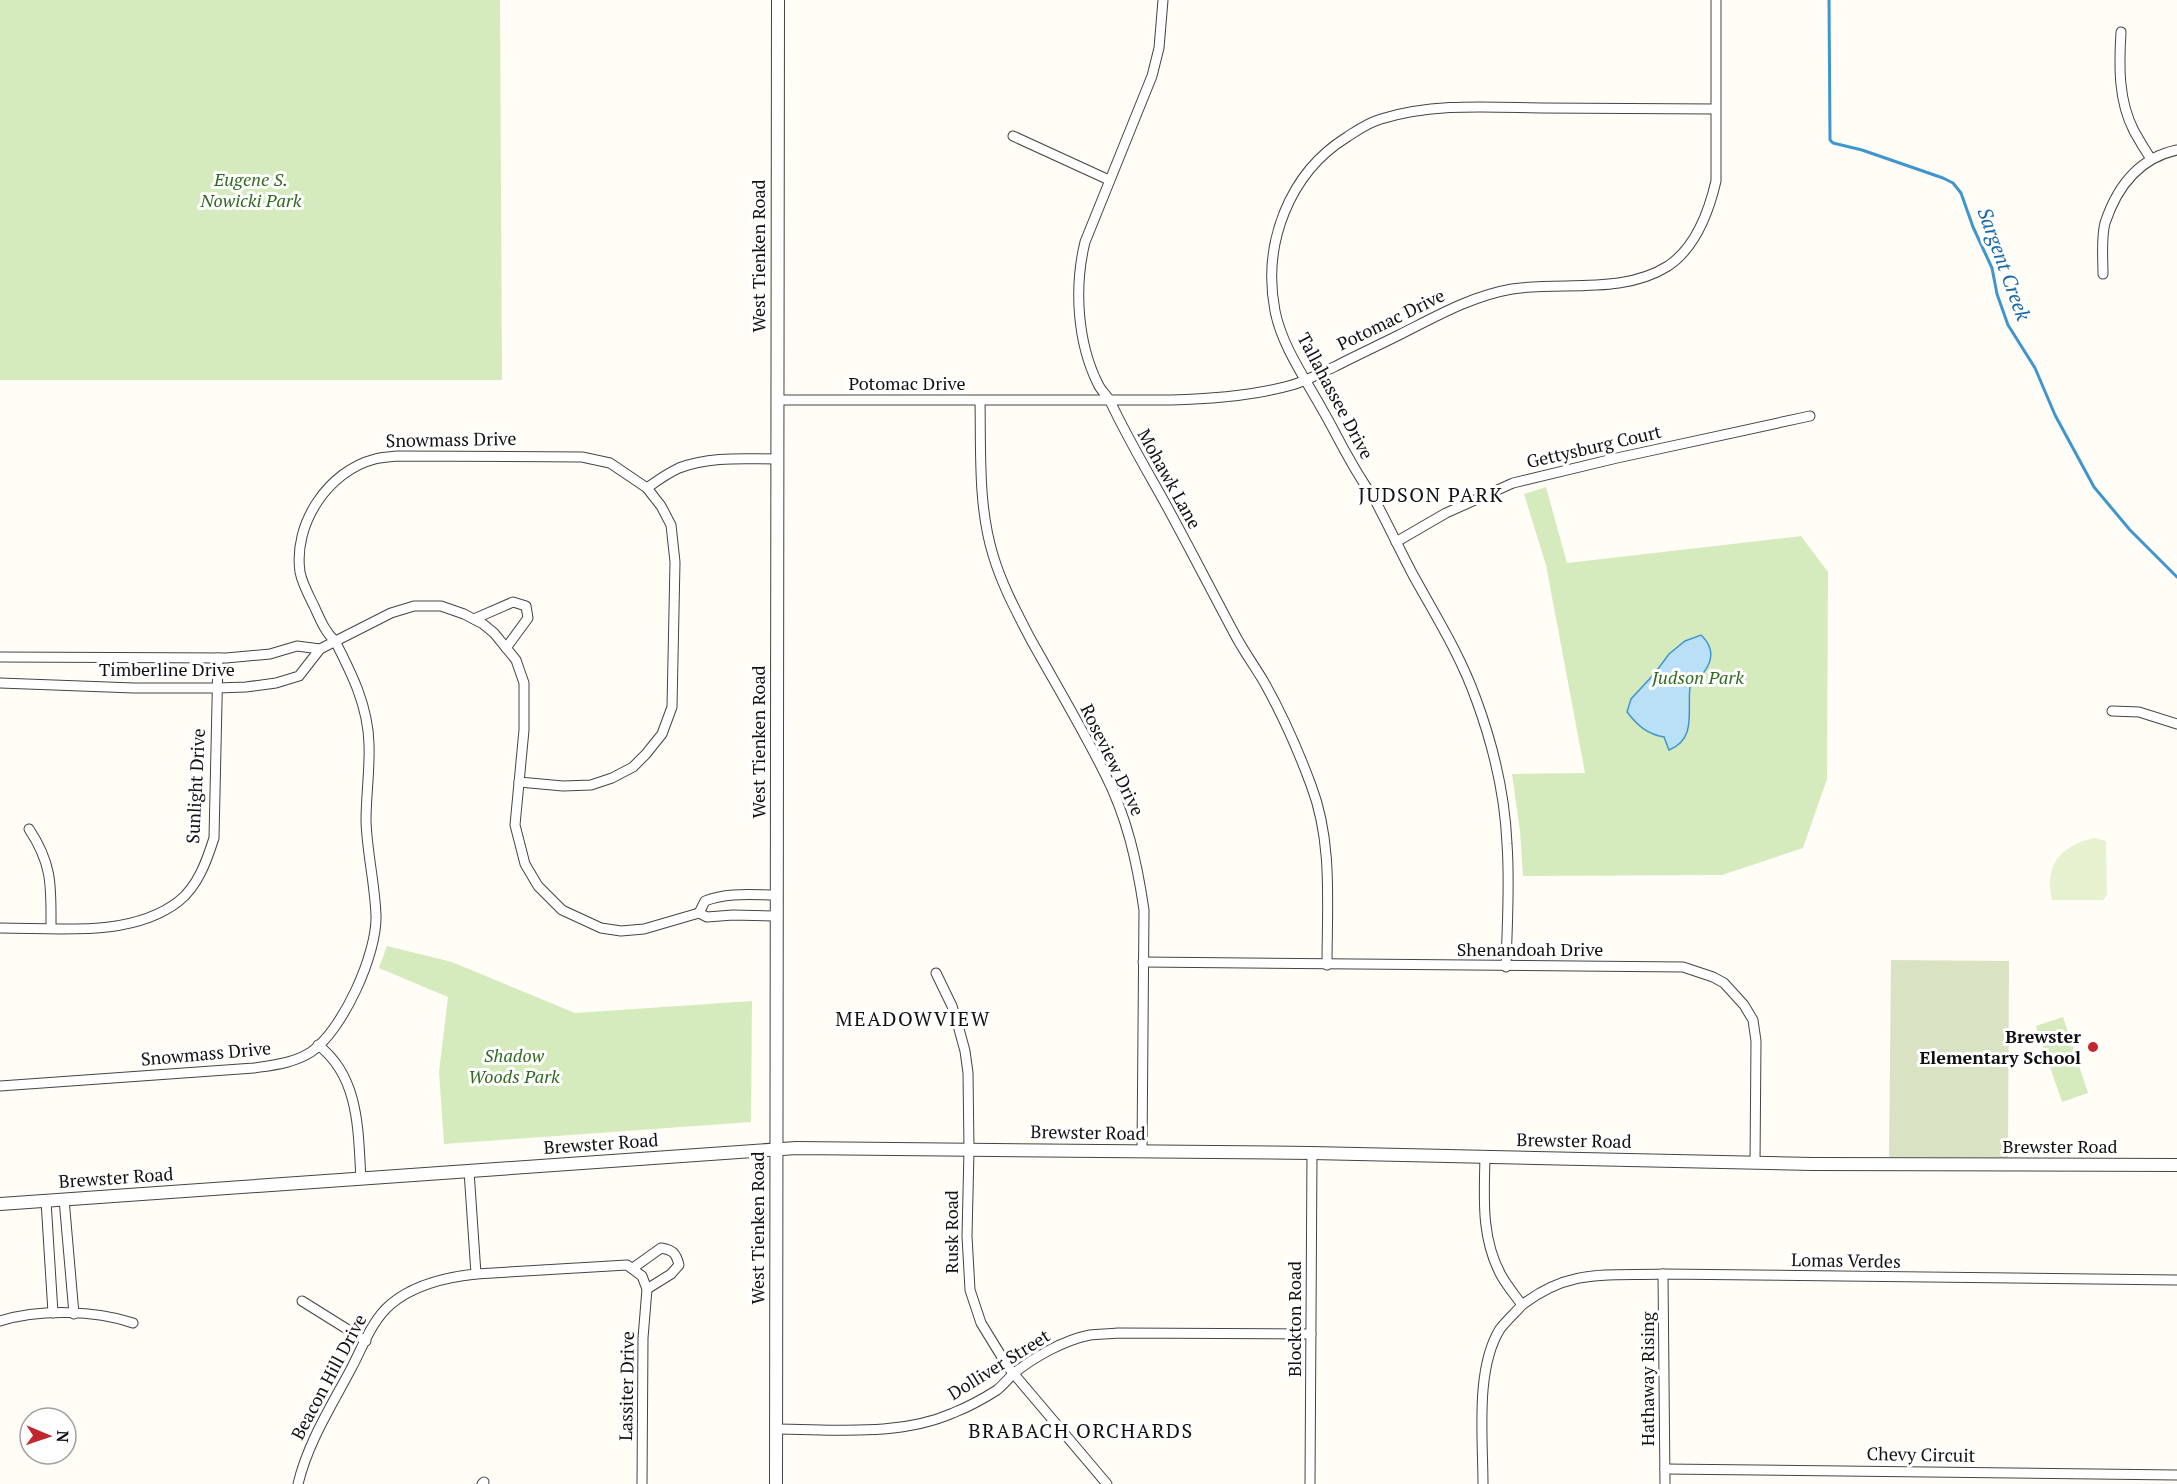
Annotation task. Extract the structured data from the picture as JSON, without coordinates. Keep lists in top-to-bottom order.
{
  "streets": {
    "street": [
      "West Tienken Road",
      "Potomac Drive",
      "Tallahassee Drive",
      "Snowmass Drive",
      "Gettysburg Court",
      "Mohawk Lane",
      "Timberline Drive",
      "Roseview Drive",
      "Sunlight Drive",
      "Shenandoah Drive",
      "Brewster Road",
      "Rusk Road",
      "Lomas Verdes",
      "Blockton Road",
      "Dolliver Street",
      "Beacon Hill Drive",
      "Hathaway Rising",
      "Lassiter Drive",
      "Chevy Circuit"
    ]
  },
  "crossings": [
    ["West Tienken Road", "Potomac Drive"],
    ["West Tienken Road", "Timberline Drive"],
    ["West Tienken Road", "Brewster Road"],
    ["West Tienken Road", "Dolliver Street"],
    ["Potomac Drive", "Tallahassee Drive"],
    ["Potomac Drive", "Mohawk Lane"],
    ["Potomac Drive", "Roseview Drive"],
    ["Tallahassee Drive", "Gettysburg Court"],
    ["Tallahassee Drive", "Shenandoah Drive"],
    ["Snowmass Drive", "Timberline Drive"],
    ["Mohawk Lane", "Shenandoah Drive"],
    ["Timberline Drive", "Sunlight Drive"],
    ["Roseview Drive", "Shenandoah Drive"],
    ["Roseview Drive", "Brewster Road"],
    ["Shenandoah Drive", "Brewster Road"],
    ["Brewster Road", "Rusk Road"],
    ["Brewster Road", "Blockton Road"],
    ["Rusk Road", "Dolliver Street"],
    ["Lomas Verdes", "Hathaway Rising"],
    ["Blockton Road", "Dolliver Street"],
    ["Hathaway Rising", "Chevy Circuit"]
  ],
  "districts": ["JUDSON PARK", "MEADOWVIEW", "BRABACH ORCHARDS"],
  "water": ["Sargent Creek"],
  "parks": ["Eugene S. Nowicki Park", "Judson Park", "Shadow Woods Park"],
  "places": ["Brewster Elementary School"],
  "north": "right"
}
